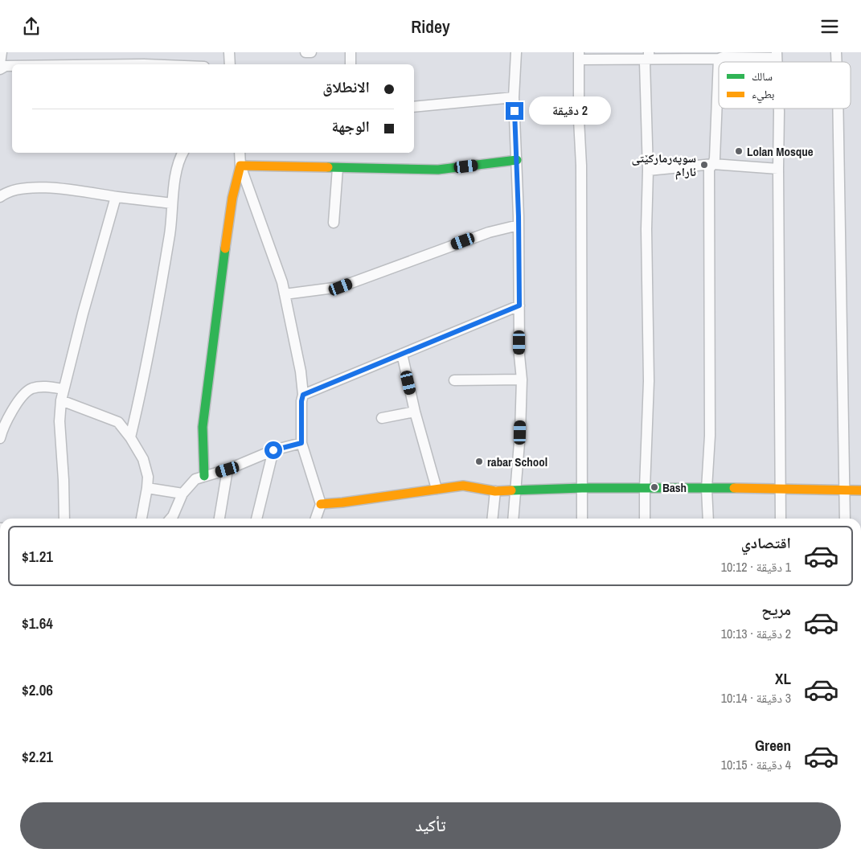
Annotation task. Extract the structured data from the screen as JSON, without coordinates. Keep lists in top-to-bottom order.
{
  "places": [
    "Lolan Mosque",
    "سوپەرمارکێتی ئارام",
    "rabar School",
    "Bash"
  ],
  "legend": ["سالك", "بطيء"],
  "page": {
    "header": "Ridey",
    "banner": ["الانطلاق", "الوجهة"],
    "bubble": "2 دقيقة",
    "list": [
      {
        "name": "اقتصادي",
        "note": "1 دقيقة · 10:12",
        "value": "$1.21"
      },
      {
        "name": "مريح",
        "note": "2 دقيقة · 10:13",
        "value": "$1.64"
      },
      {
        "name": "XL",
        "note": "3 دقيقة · 10:14",
        "value": "$2.06"
      },
      {
        "name": "Green",
        "note": "4 دقيقة · 10:15",
        "value": "$2.21"
      }
    ],
    "buttons": "تأكيد"
  }
}
